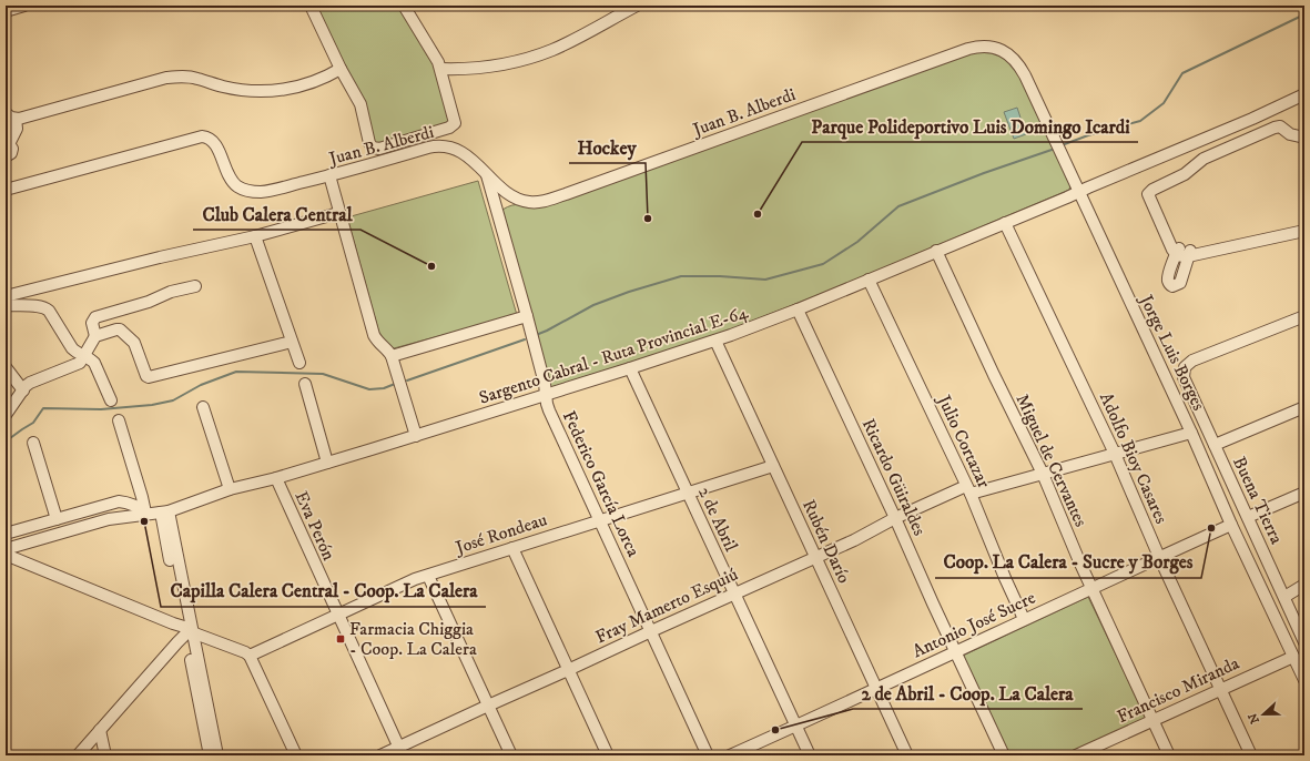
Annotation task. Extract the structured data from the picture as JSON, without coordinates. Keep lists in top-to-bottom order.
{
  "streets": {
    "street": [
      "Juan B. Alberdi",
      "Jorge Luis Borges",
      "Sargento Cabral - Ruta Provincial E-64",
      "Julio Cortazar",
      "Adolfo Bioy Casares",
      "Miguel de Cervantes",
      "Ricardo Güiraldes",
      "Federico García Lorca",
      "Buena Tierra",
      "2 de Abril",
      "Eva Perón",
      "José Rondeau",
      "Rubén Darío",
      "Fray Mamerto Esquiú",
      "Antonio José Sucre",
      "Francisco Miranda"
    ]
  },
  "crossings": [
    ["Juan B. Alberdi", "Jorge Luis Borges"],
    ["Juan B. Alberdi", "Federico García Lorca"],
    ["Jorge Luis Borges", "Sargento Cabral - Ruta Provincial E-64"],
    ["Jorge Luis Borges", "Fray Mamerto Esquiú"],
    ["Jorge Luis Borges", "Antonio José Sucre"],
    ["Jorge Luis Borges", "Francisco Miranda"],
    ["Sargento Cabral - Ruta Provincial E-64", "Julio Cortazar"],
    ["Sargento Cabral - Ruta Provincial E-64", "Adolfo Bioy Casares"],
    ["Sargento Cabral - Ruta Provincial E-64", "Miguel de Cervantes"],
    ["Sargento Cabral - Ruta Provincial E-64", "Ricardo Güiraldes"],
    ["Sargento Cabral - Ruta Provincial E-64", "Federico García Lorca"],
    ["Sargento Cabral - Ruta Provincial E-64", "2 de Abril"],
    ["Sargento Cabral - Ruta Provincial E-64", "Eva Perón"],
    ["Sargento Cabral - Ruta Provincial E-64", "Rubén Darío"],
    ["Julio Cortazar", "Fray Mamerto Esquiú"],
    ["Julio Cortazar", "Antonio José Sucre"],
    ["Adolfo Bioy Casares", "Fray Mamerto Esquiú"],
    ["Adolfo Bioy Casares", "Antonio José Sucre"],
    ["Adolfo Bioy Casares", "Francisco Miranda"],
    ["Miguel de Cervantes", "Fray Mamerto Esquiú"],
    ["Miguel de Cervantes", "Antonio José Sucre"],
    ["Miguel de Cervantes", "Francisco Miranda"],
    ["Ricardo Güiraldes", "Fray Mamerto Esquiú"],
    ["Ricardo Güiraldes", "Antonio José Sucre"],
    ["Federico García Lorca", "José Rondeau"],
    ["Federico García Lorca", "Fray Mamerto Esquiú"],
    ["2 de Abril", "José Rondeau"],
    ["2 de Abril", "Fray Mamerto Esquiú"],
    ["2 de Abril", "Antonio José Sucre"],
    ["Eva Perón", "José Rondeau"],
    ["Eva Perón", "Fray Mamerto Esquiú"],
    ["José Rondeau", "Rubén Darío"],
    ["Rubén Darío", "Fray Mamerto Esquiú"],
    ["Rubén Darío", "Antonio José Sucre"]
  ],
  "places": {
    "other": [
      "Parque Polideportivo Luis Domingo Icardi",
      "Hockey",
      "Club Calera Central",
      "Capilla Calera Central - Coop. La Calera",
      "Coop. La Calera - Sucre y Borges",
      "2 de Abril - Coop. La Calera"
    ],
    "transit": ["Farmacia Chiggia - Coop. La Calera"]
  },
  "north": "left"
}
